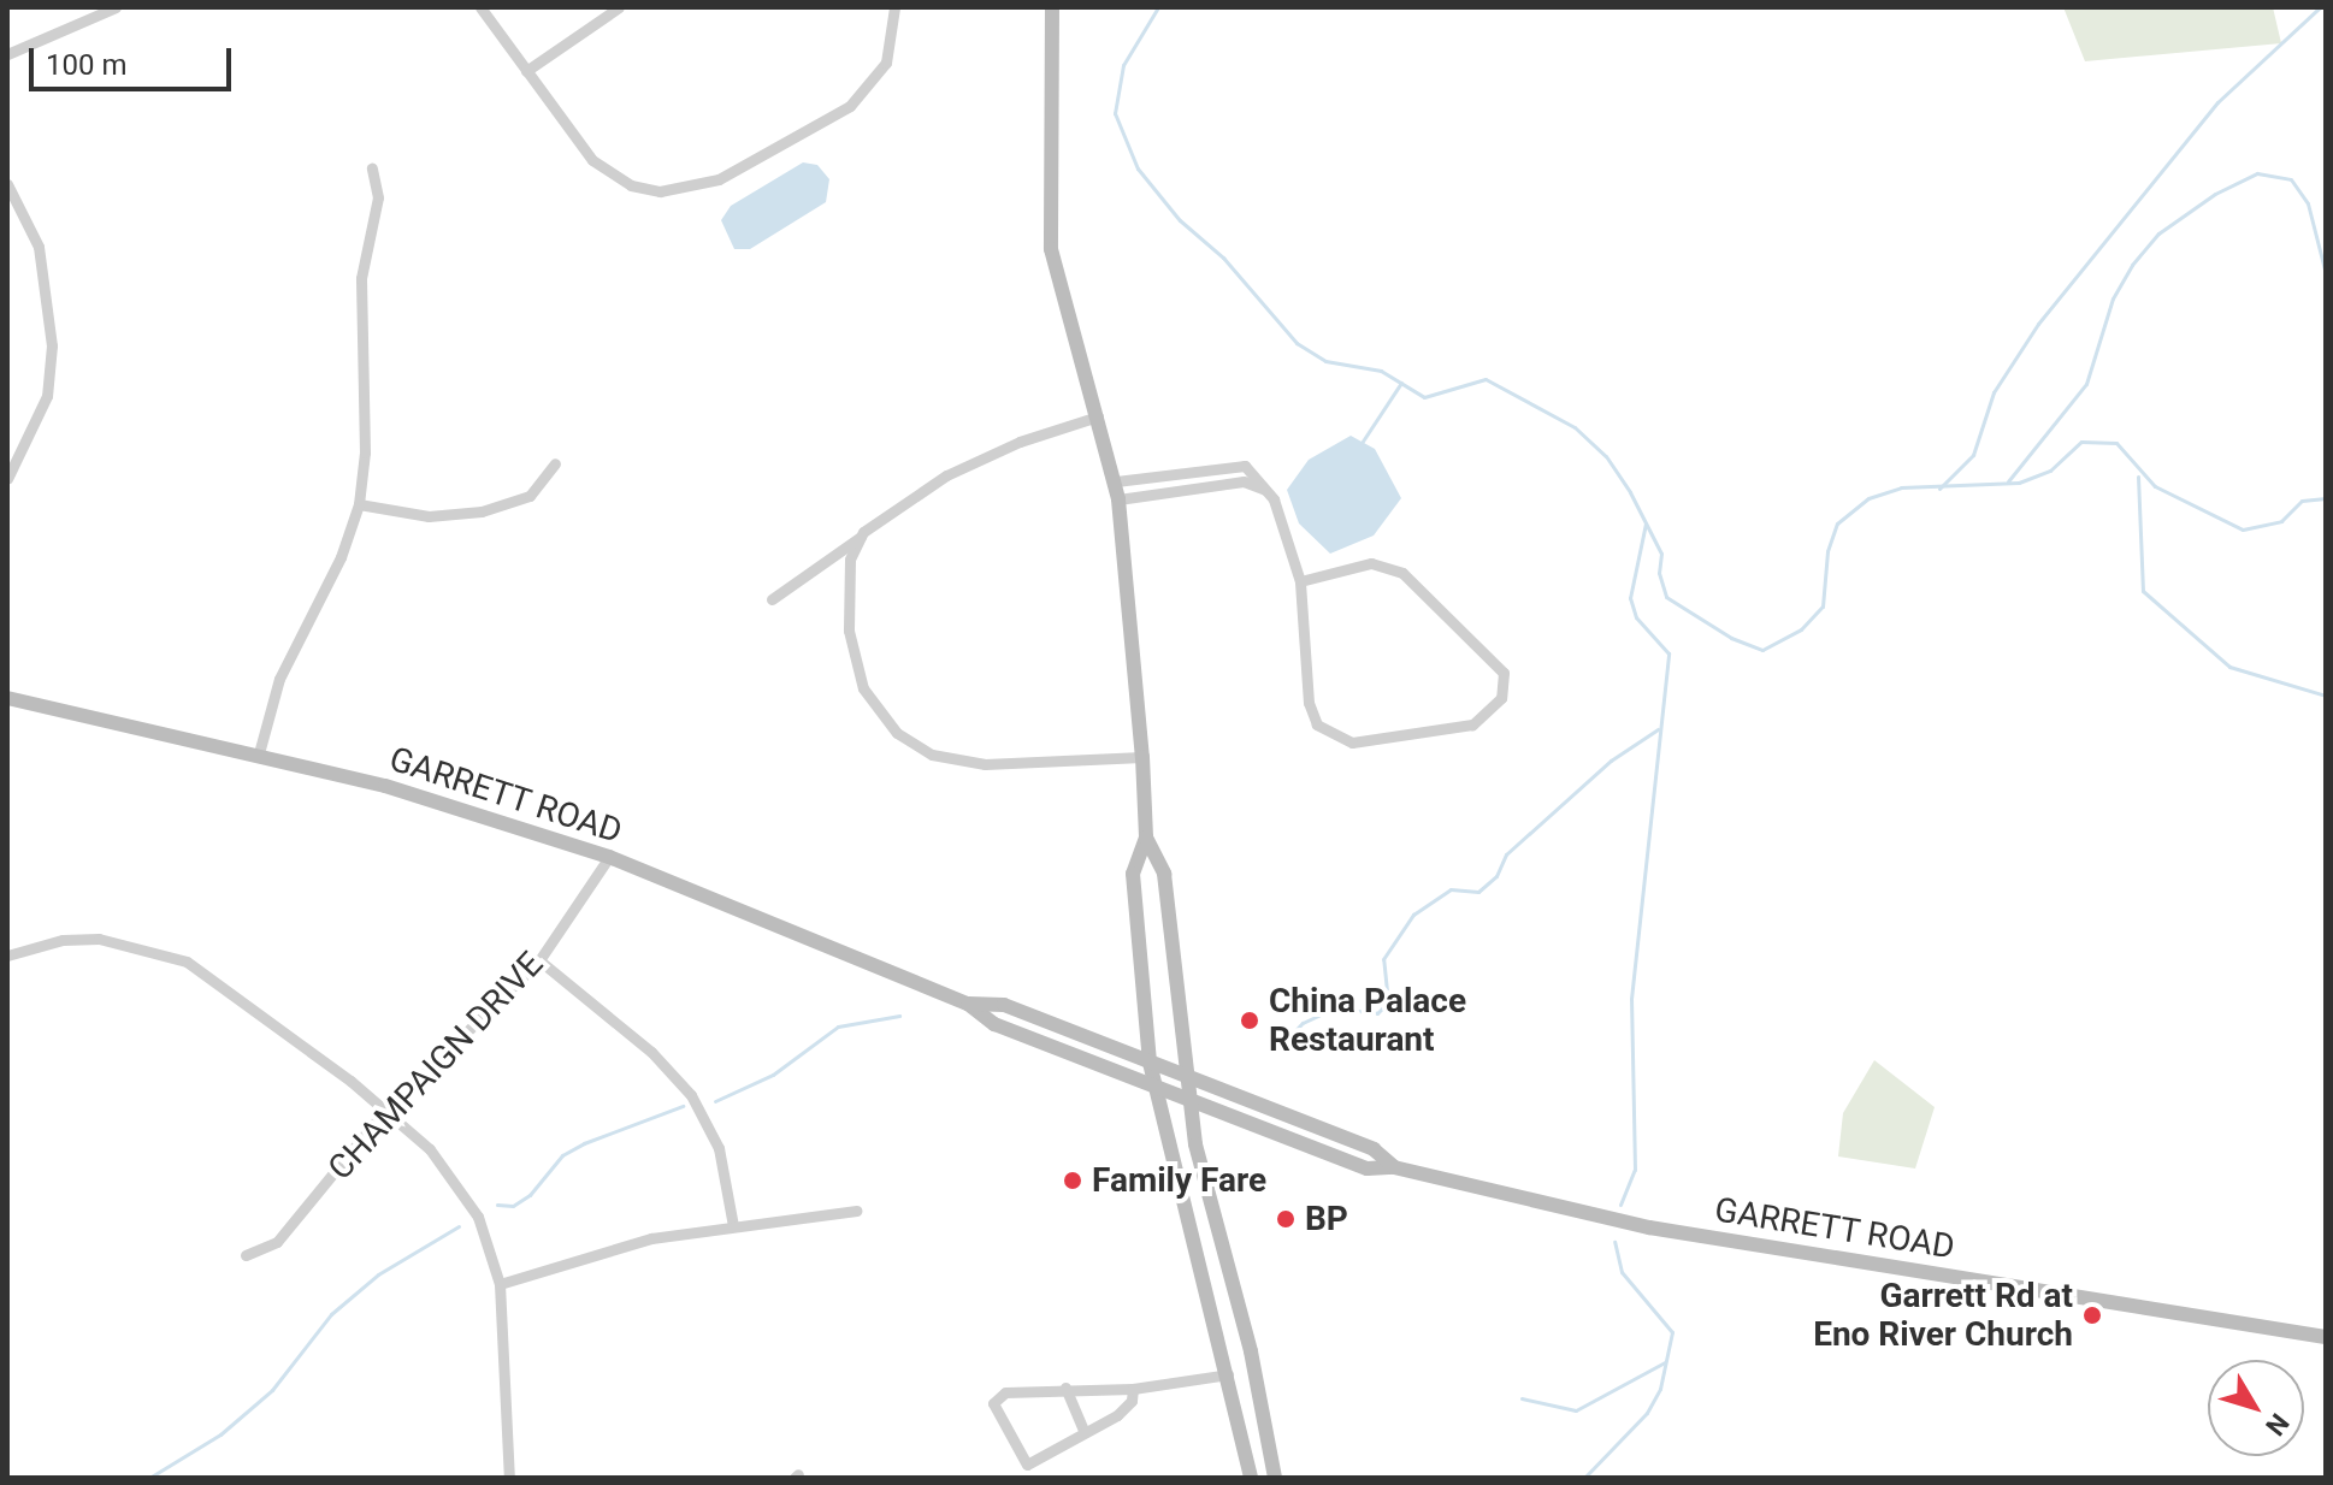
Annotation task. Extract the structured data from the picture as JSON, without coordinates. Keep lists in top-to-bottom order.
{
  "streets": {
    "street": ["GARRETT ROAD", "CHAMPAIGN DRIVE"]
  },
  "crossings": [
    ["GARRETT ROAD", "CHAMPAIGN DRIVE"]
  ],
  "places": [
    "China Palace Restaurant",
    "Family Fare",
    "BP",
    "Garrett Rd at Eno River Church"
  ],
  "scale_bar": "100 m",
  "north": "bottom right"
}
